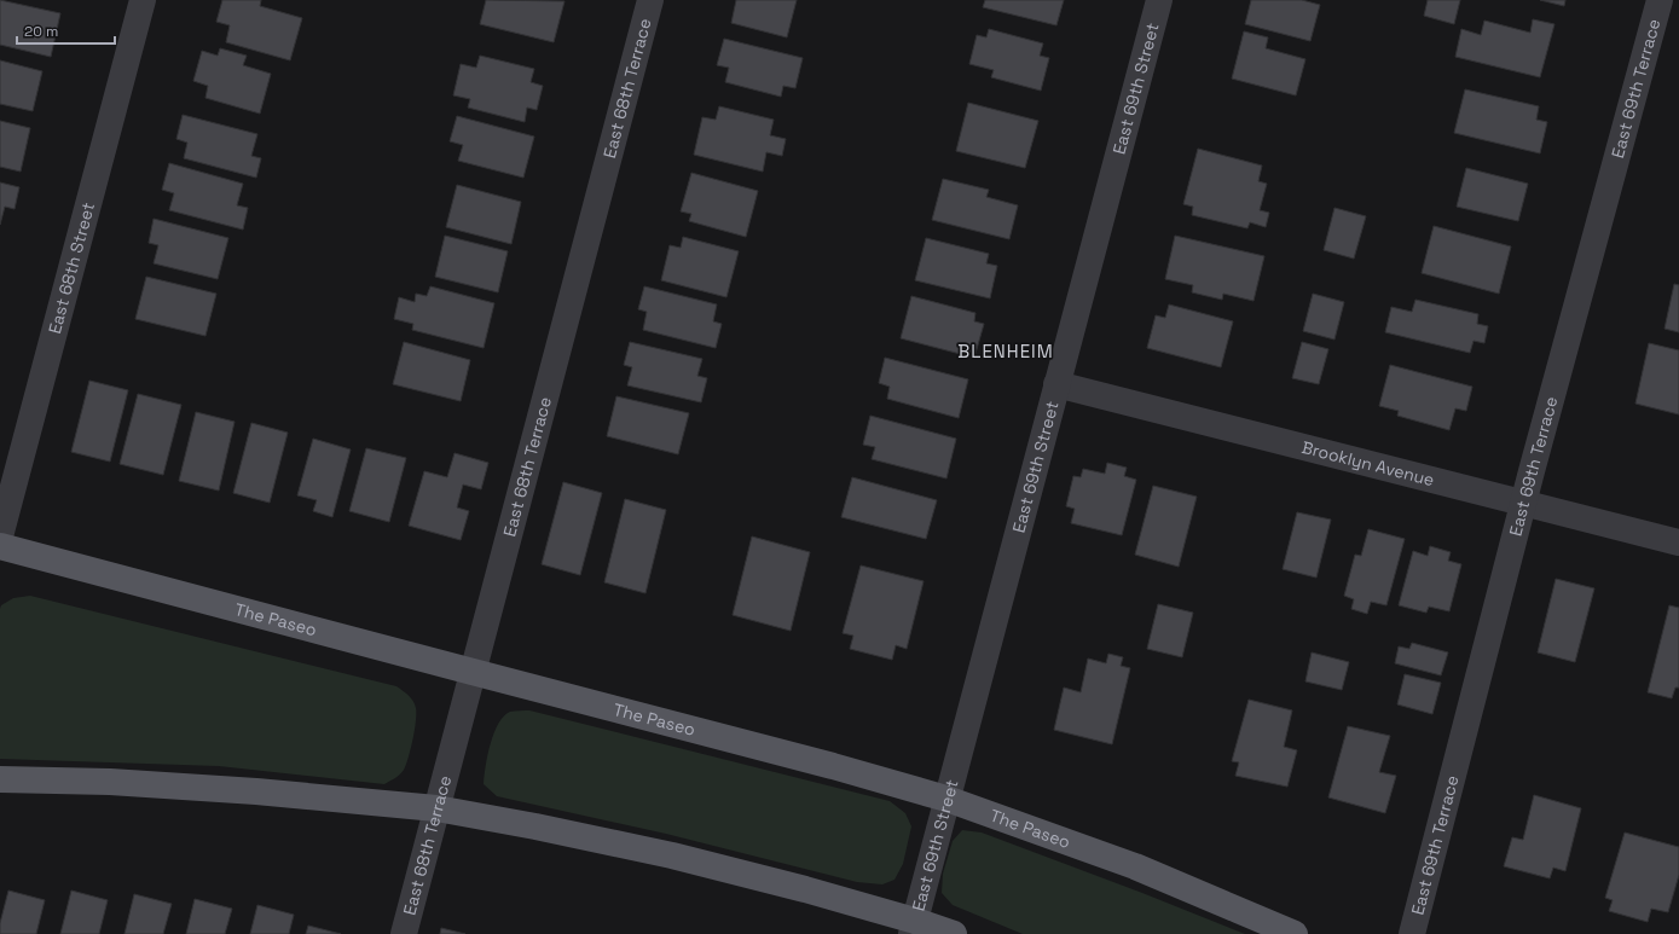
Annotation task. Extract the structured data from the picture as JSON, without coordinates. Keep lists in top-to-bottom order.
{
  "streets": {
    "main road": ["The Paseo"],
    "street": [
      "East 68th Terrace",
      "East 69th Street",
      "East 69th Terrace",
      "East 68th Street",
      "Brooklyn Avenue"
    ]
  },
  "crossings": [
    ["East 68th Terrace", "The Paseo"],
    ["East 69th Street", "Brooklyn Avenue"],
    ["East 69th Street", "The Paseo"],
    ["East 69th Terrace", "Brooklyn Avenue"]
  ],
  "districts": ["BLENHEIM"],
  "scale_bar": "20 m"
}
